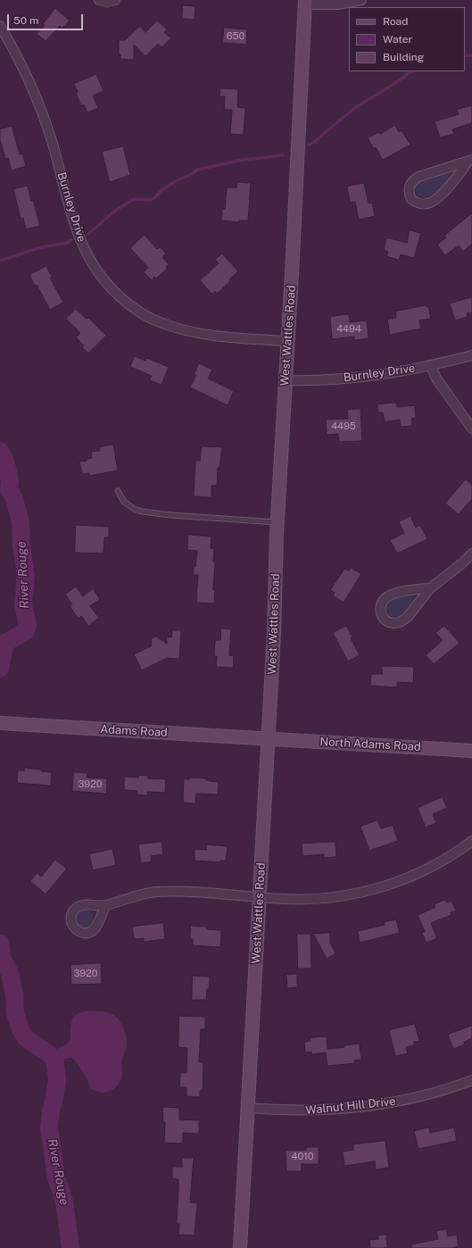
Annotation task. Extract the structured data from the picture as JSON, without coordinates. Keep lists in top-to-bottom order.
{
  "streets": {
    "street": [
      "Burnley Drive",
      "West Wattles Road",
      "Adams Road",
      "North Adams Road",
      "Walnut Hill Drive"
    ]
  },
  "crossings": [
    ["Burnley Drive", "West Wattles Road"],
    ["West Wattles Road", "Adams Road"],
    ["West Wattles Road", "North Adams Road"],
    ["West Wattles Road", "Walnut Hill Drive"],
    ["Adams Road", "North Adams Road"]
  ],
  "water": ["River Rouge"],
  "house_numbers": [
    "650",
    "4494",
    "4495",
    "3920",
    "3920",
    "4010"
  ],
  "legend": ["Road", "Water", "Building"],
  "scale_bar": "50 m"
}
